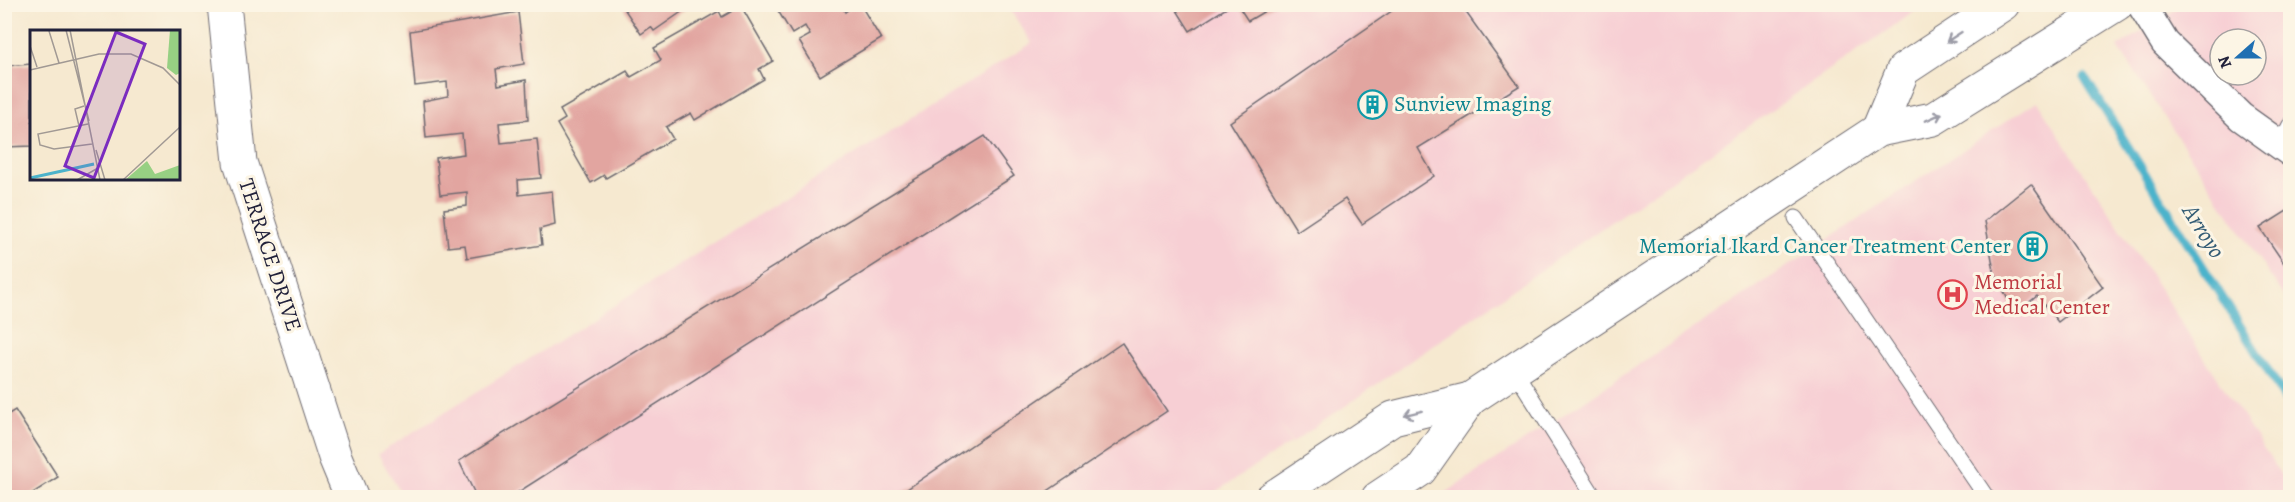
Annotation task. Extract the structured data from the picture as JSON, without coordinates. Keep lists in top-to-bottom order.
{
  "streets": {
    "main road": ["TERRACE DRIVE"]
  },
  "water": ["Arroyo"],
  "places": {
    "building": ["Sunview Imaging", "Memorial Ikard Cancer Treatment Center"],
    "hospital": ["Memorial Medical Center"]
  },
  "north": "left"
}
